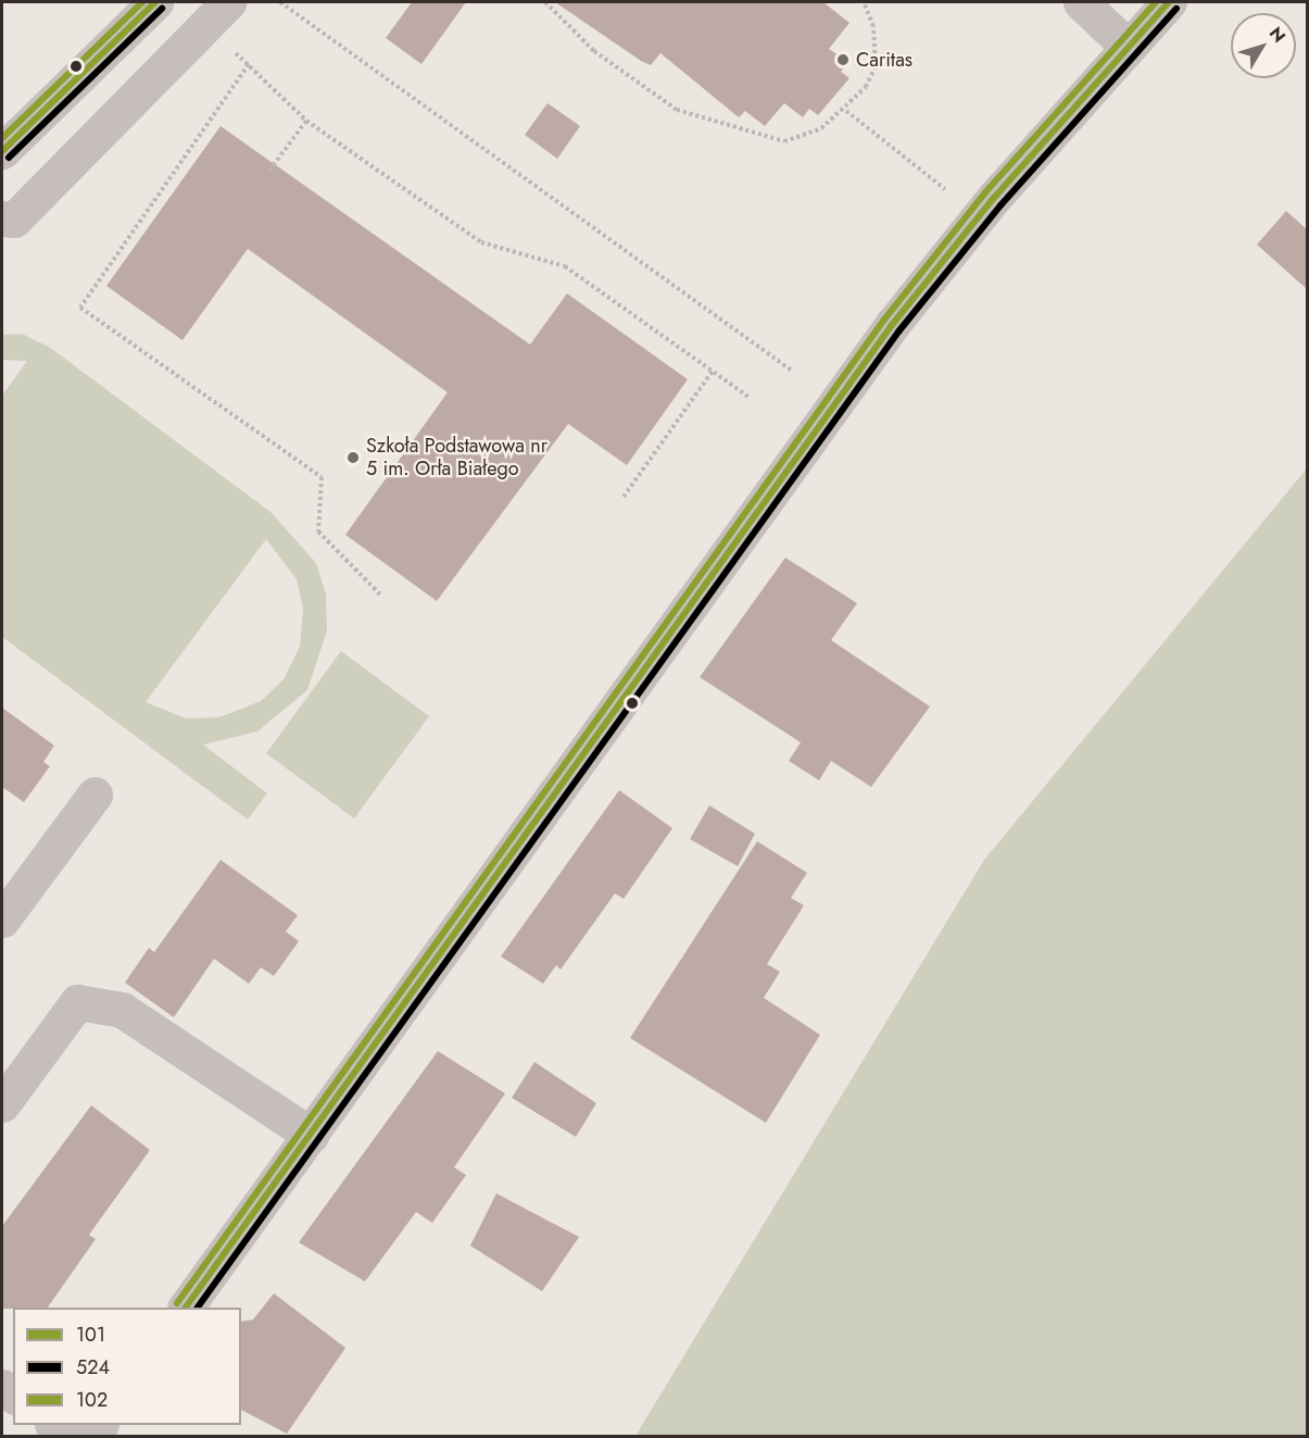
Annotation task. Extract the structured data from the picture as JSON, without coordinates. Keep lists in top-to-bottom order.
{
  "places": ["Caritas", "Szkoła Podstawowa nr 5 im. Orła Białego"],
  "lines": ["transit line 101", "transit line 102", "transit line 524"],
  "legend": ["101", "524", "102"],
  "north": "top right"
}
